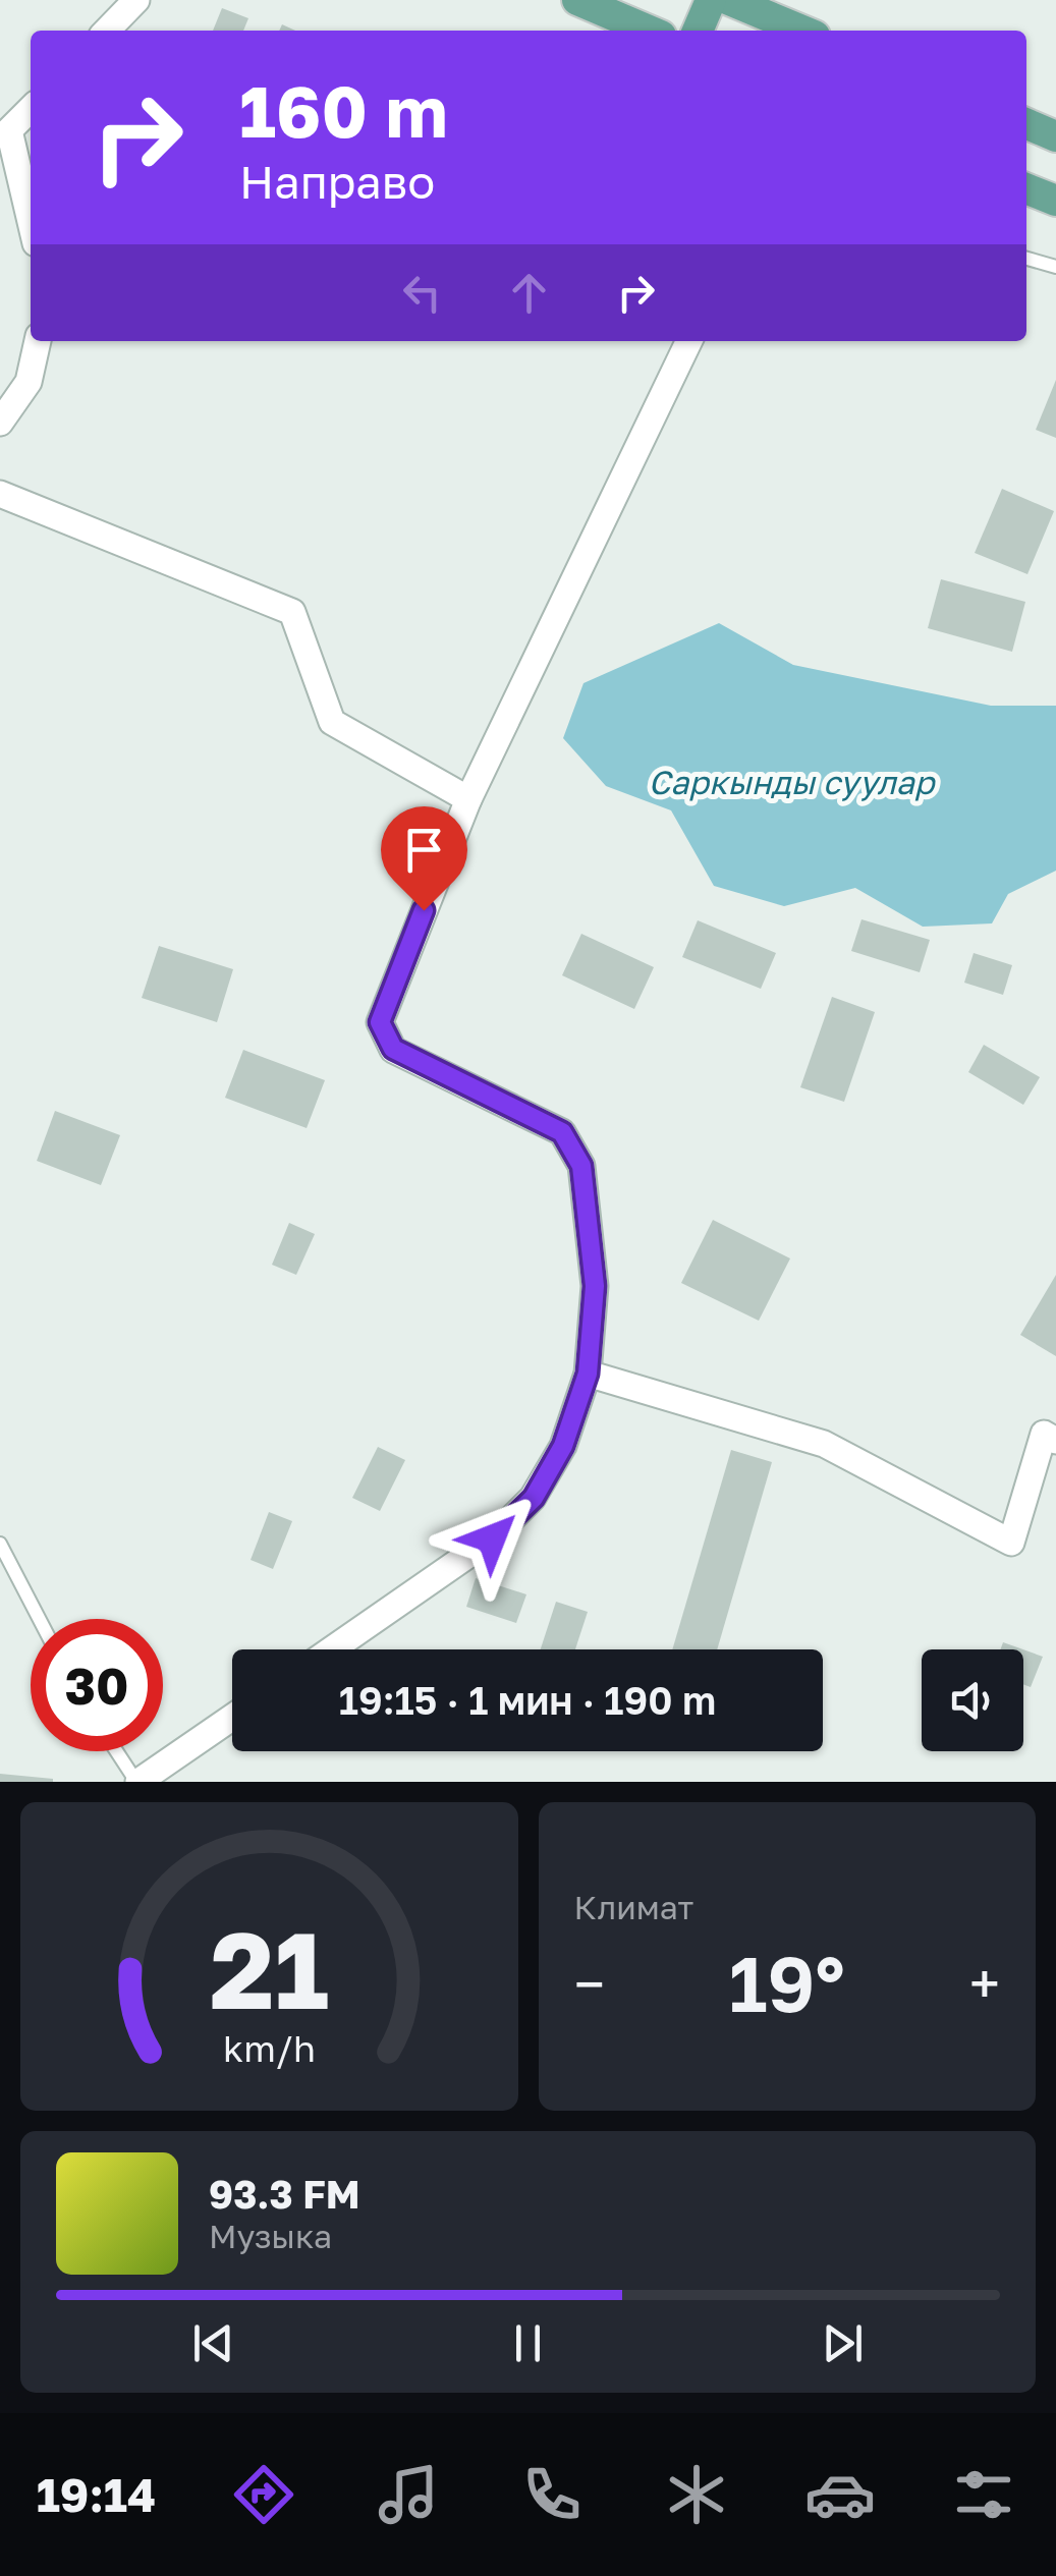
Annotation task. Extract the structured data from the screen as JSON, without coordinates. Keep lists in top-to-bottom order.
{
  "water": ["Саркынды суулар"],
  "page": {
    "turn": ["160 m", "Направо"],
    "limit": "30",
    "trip": "19:15 · 1 мин · 190 m",
    "tile": "Климат",
    "heat": ["−", "19°", "+"],
    "song": ["93.3 FM", "Музыка"],
    "tabs": "19:14",
    "gauge": ["21", "km/h"]
  }
}
